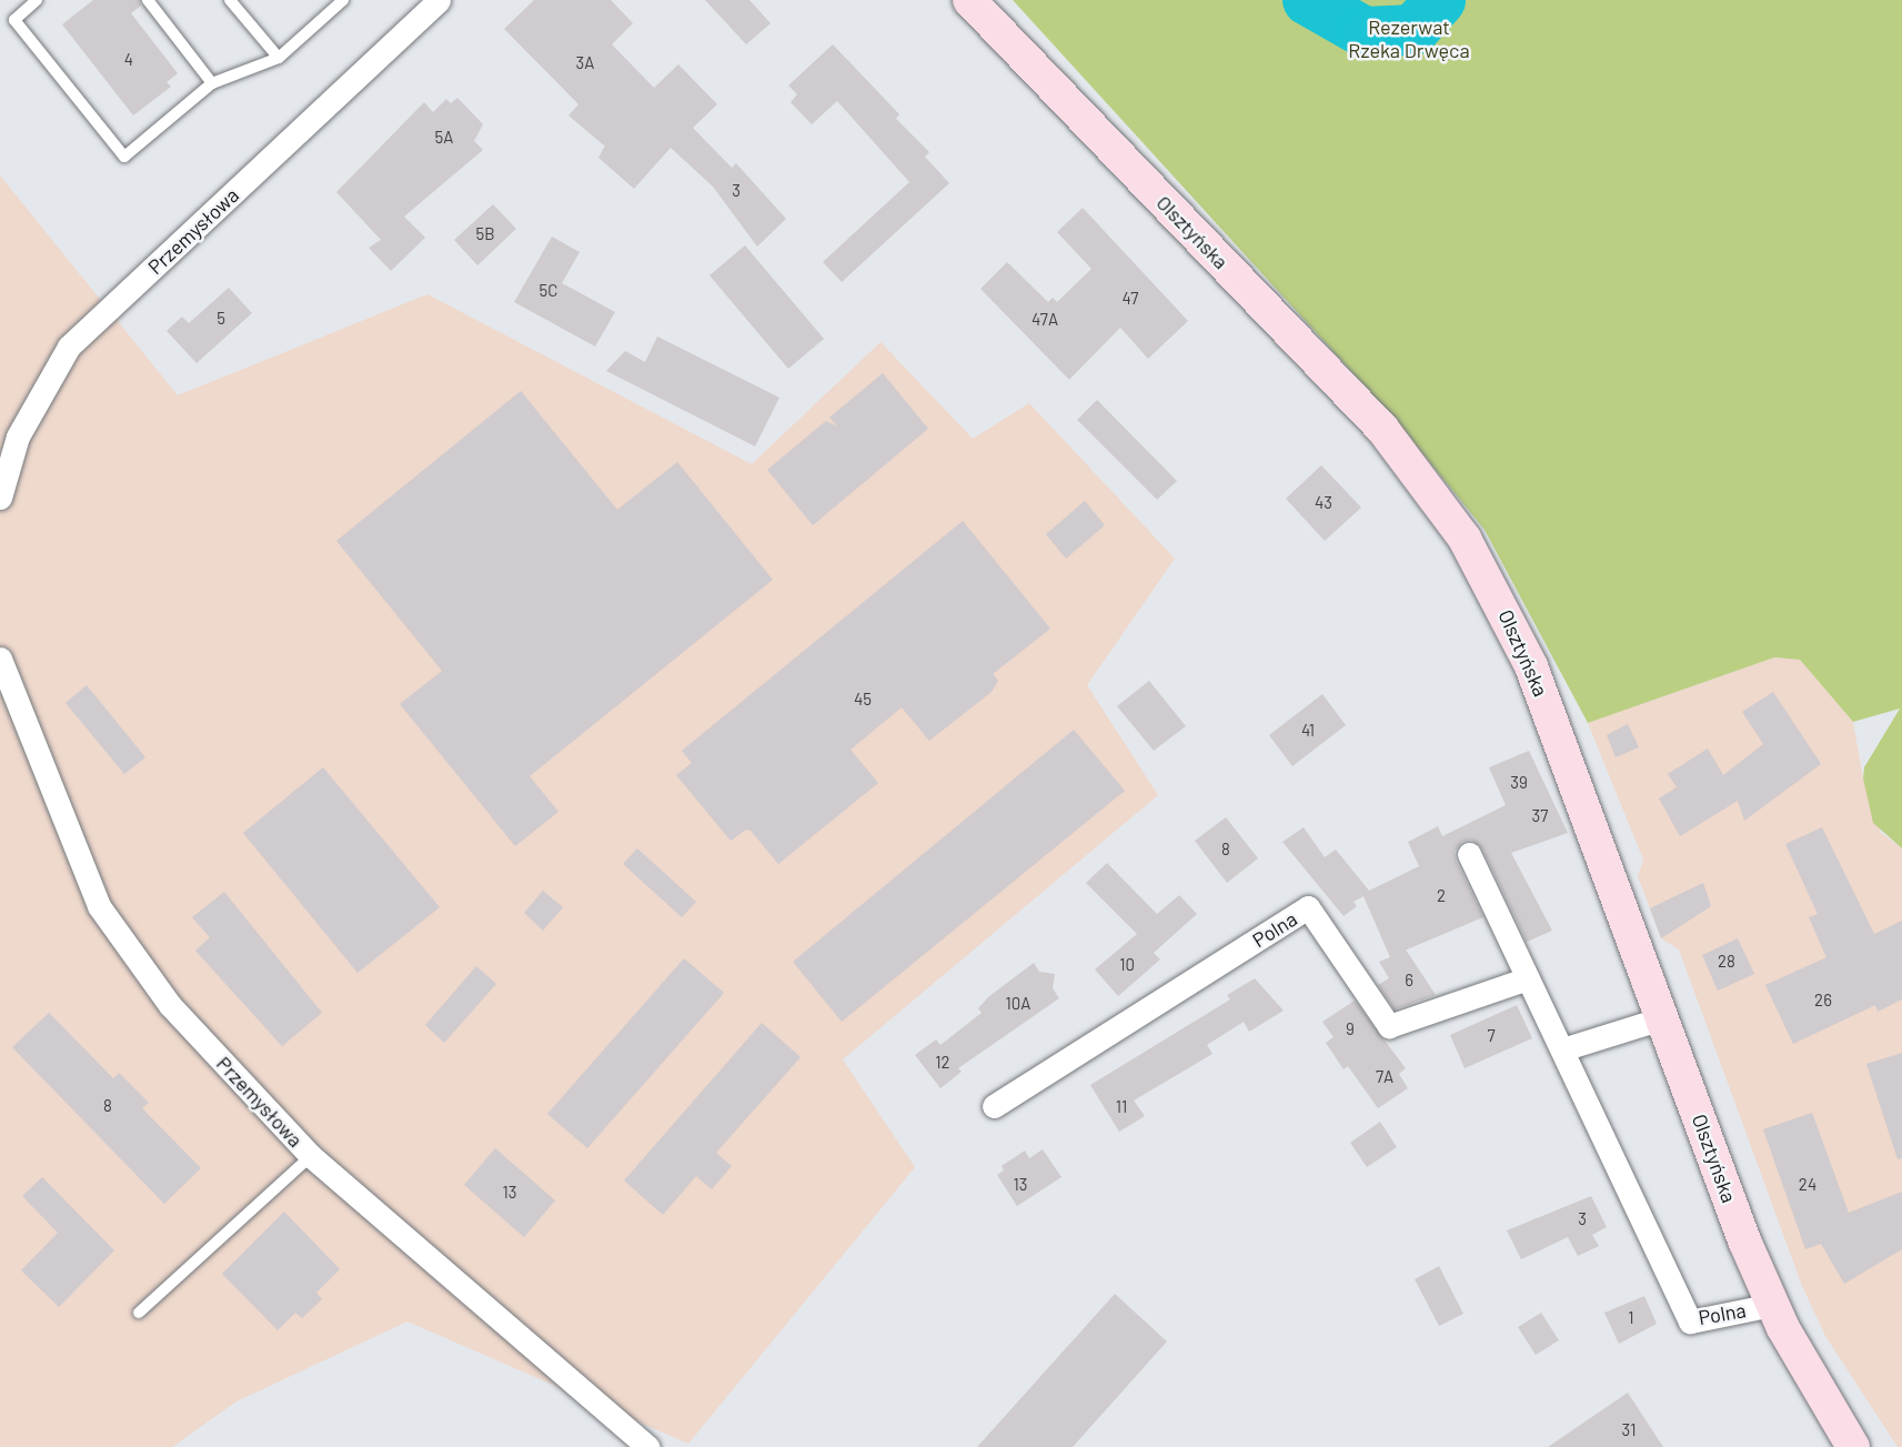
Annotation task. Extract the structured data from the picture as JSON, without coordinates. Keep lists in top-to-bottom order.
{
  "streets": {
    "street": ["Przemysłowa", "Olsztyńska", "Polna"]
  },
  "crossings": [
    ["Olsztyńska", "Polna"]
  ],
  "parks": ["Rezerwat Rzeka Drwęca"],
  "house_numbers": [
    "4",
    "3A",
    "5A",
    "3",
    "5B",
    "5C",
    "47",
    "5",
    "47A",
    "43",
    "45",
    "41",
    "39",
    "37",
    "8",
    "2",
    "28",
    "10",
    "6",
    "26",
    "10A",
    "9",
    "7",
    "12",
    "7A",
    "8",
    "11",
    "13",
    "24",
    "13",
    "3",
    "1",
    "31"
  ]
}
